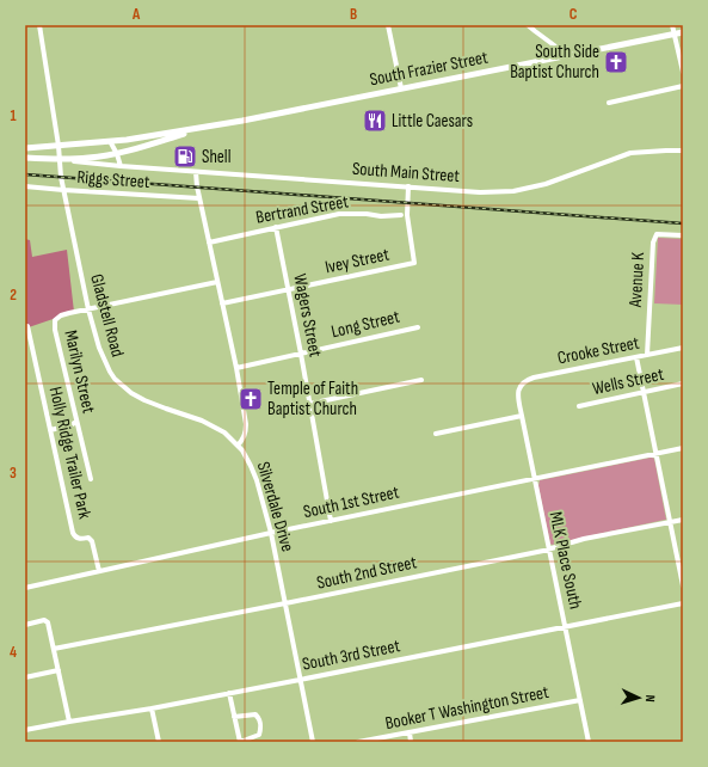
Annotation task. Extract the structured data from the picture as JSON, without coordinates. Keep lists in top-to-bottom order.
{
  "streets": {
    "main road": ["South Frazier Street"],
    "street": [
      "South Main Street",
      "Riggs Street",
      "Bertrand Street",
      "Ivey Street",
      "Avenue K",
      "Gladstell Road",
      "Wagers Street",
      "Long Street",
      "Crooke Street",
      "Marilyn Street",
      "Wells Street",
      "Holly Ridge Trailer Park",
      "South 1st Street",
      "Silverdale Drive",
      "MLK Place South",
      "South 2nd Street",
      "South 3rd Street",
      "Booker T Washington Street"
    ]
  },
  "crossings": [
    ["South Frazier Street", "South Main Street"],
    ["South Frazier Street", "Gladstell Road"],
    ["South Main Street", "Ivey Street"],
    ["South Main Street", "Gladstell Road"],
    ["South Main Street", "Silverdale Drive"],
    ["Riggs Street", "Gladstell Road"],
    ["Riggs Street", "Silverdale Drive"],
    ["Bertrand Street", "Wagers Street"],
    ["Bertrand Street", "Silverdale Drive"],
    ["Ivey Street", "Wagers Street"],
    ["Ivey Street", "Silverdale Drive"],
    ["Avenue K", "Crooke Street"],
    ["Gladstell Road", "Marilyn Street"],
    ["Gladstell Road", "Silverdale Drive"],
    ["Wagers Street", "Long Street"],
    ["Wagers Street", "South 1st Street"],
    ["Long Street", "Silverdale Drive"],
    ["Crooke Street", "MLK Place South"],
    ["Marilyn Street", "Silverdale Drive"],
    ["Holly Ridge Trailer Park", "South 1st Street"],
    ["South 1st Street", "Silverdale Drive"],
    ["South 1st Street", "MLK Place South"],
    ["Silverdale Drive", "South 2nd Street"],
    ["Silverdale Drive", "South 3rd Street"],
    ["MLK Place South", "South 2nd Street"],
    ["MLK Place South", "South 3rd Street"],
    ["MLK Place South", "Booker T Washington Street"]
  ],
  "places": {
    "church": ["South Side Baptist Church", "Temple of Faith Baptist Church"],
    "restaurant": ["Little Caesars"],
    "fuel station": ["Shell"]
  },
  "north": "right",
  "grid": {
    "columns": ["A", "B", "C"],
    "rows": [
      "1",
      "2",
      "3",
      "4"
    ]
  }
}
